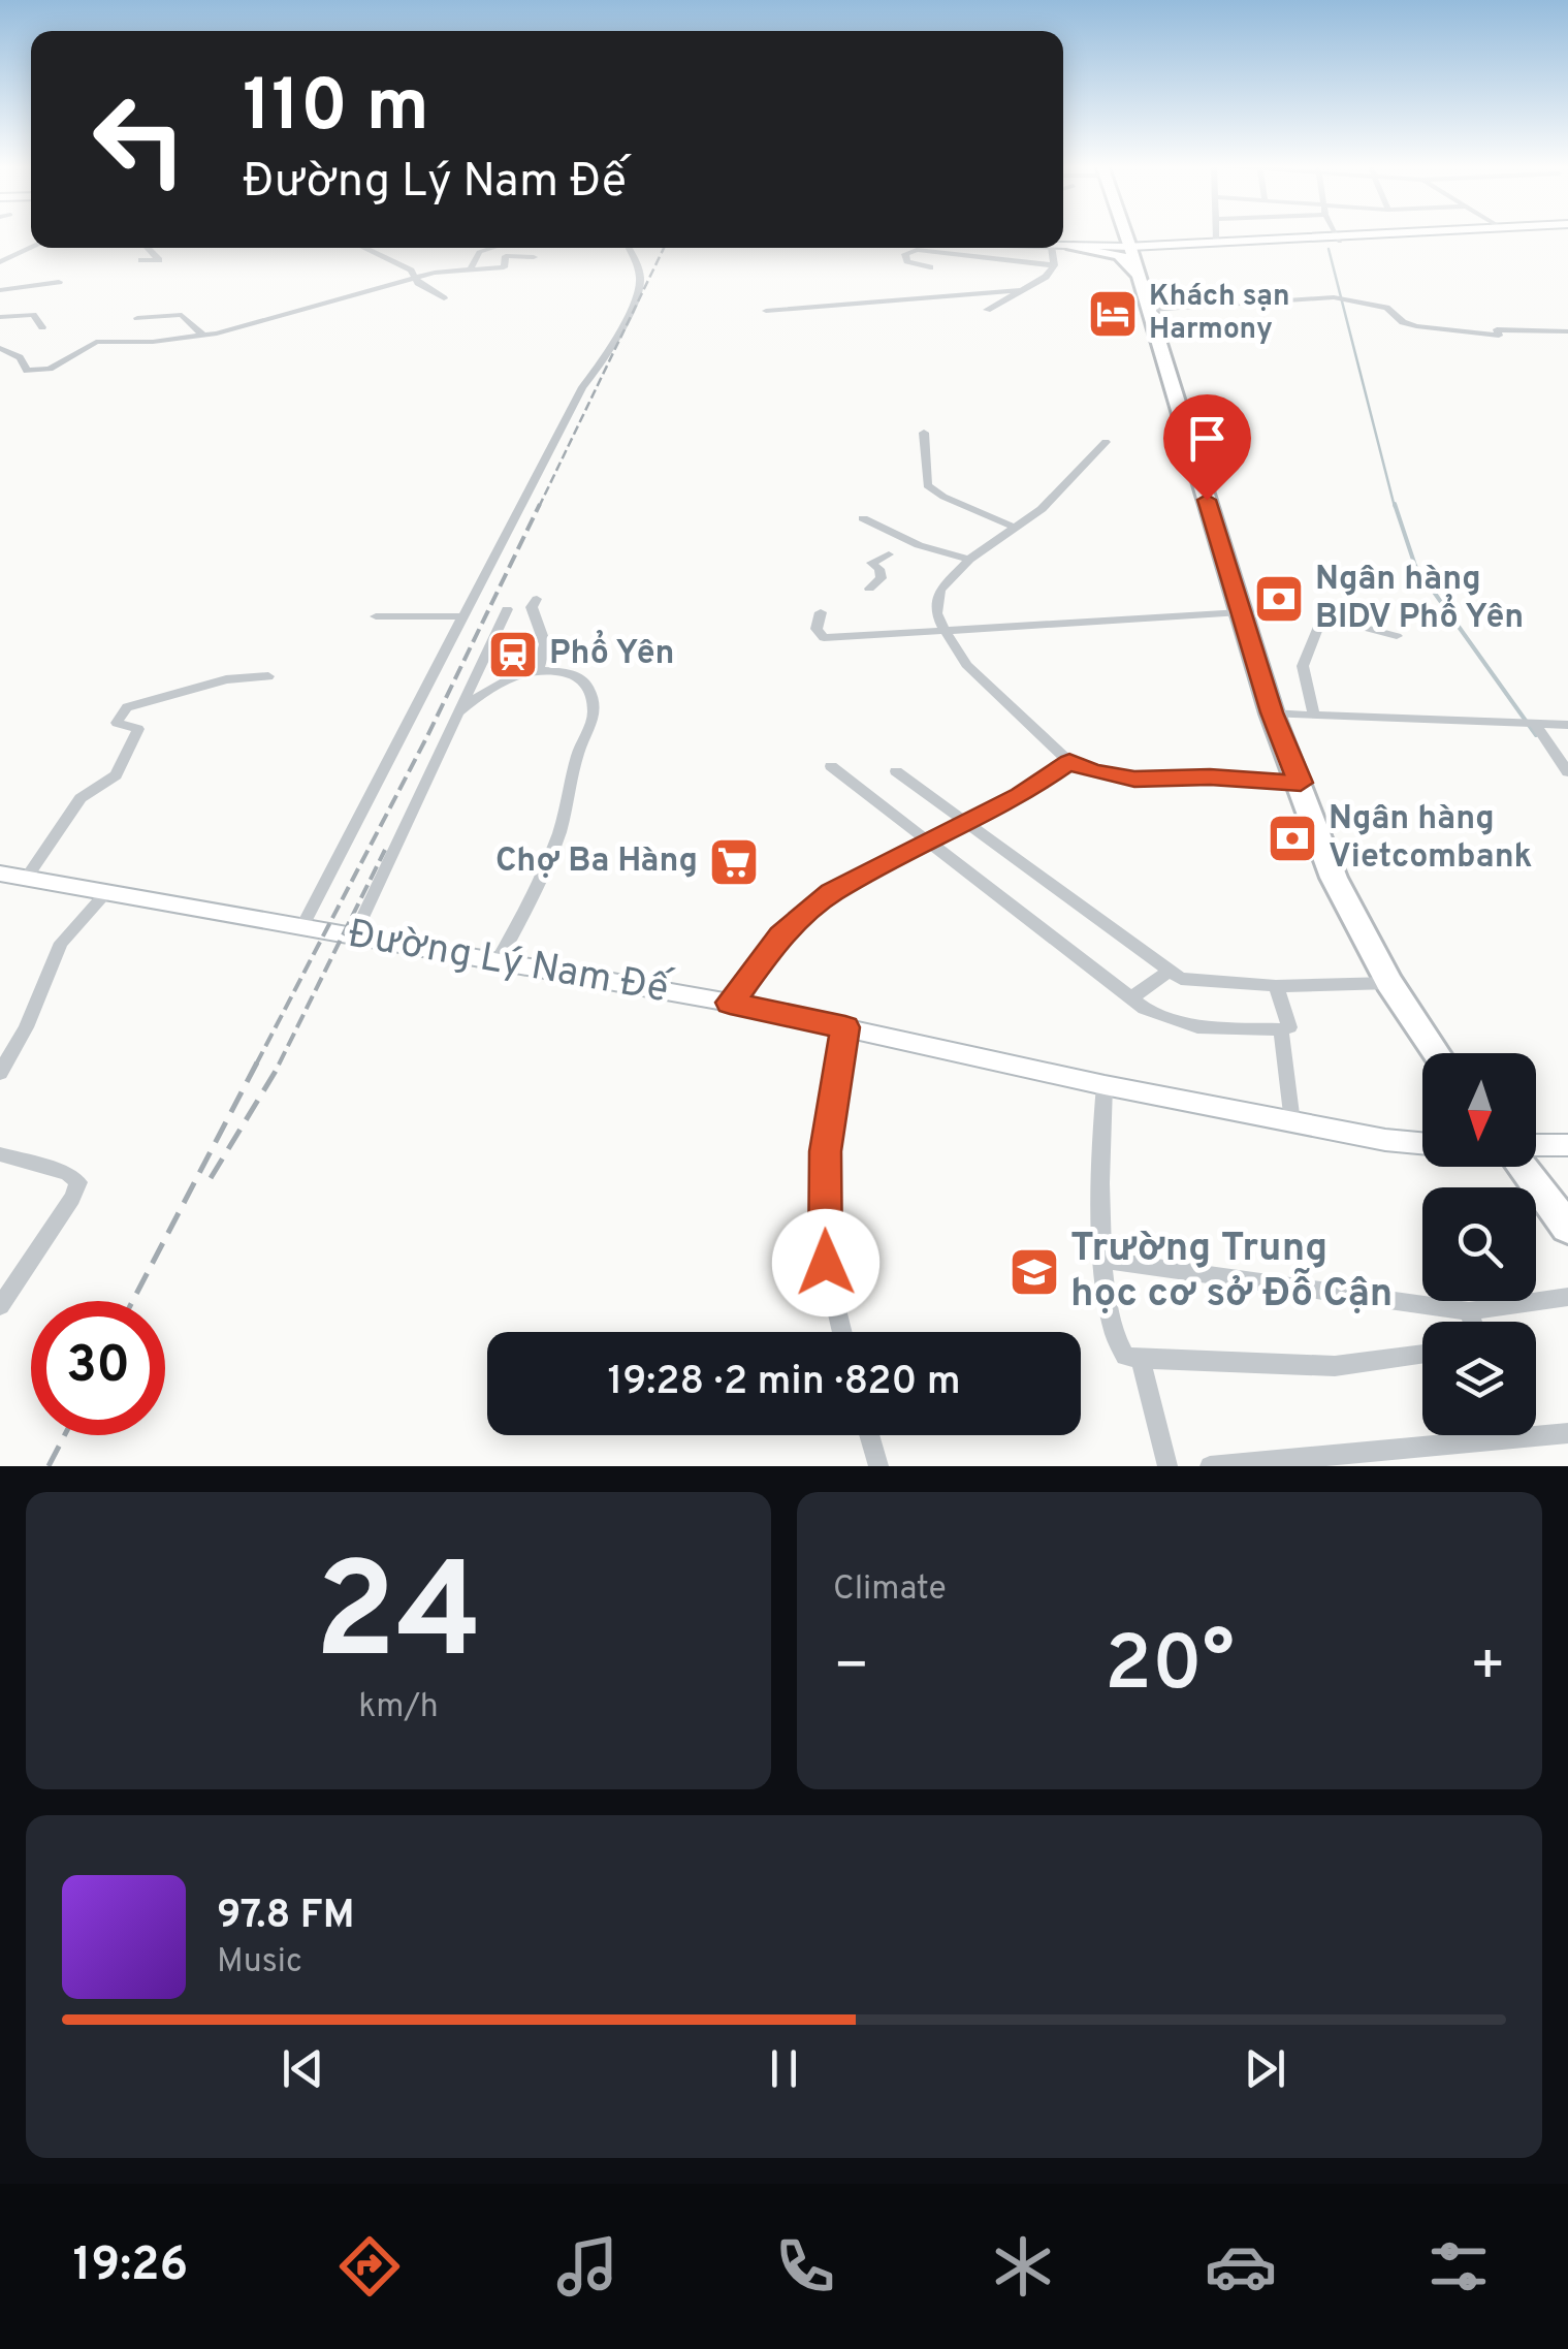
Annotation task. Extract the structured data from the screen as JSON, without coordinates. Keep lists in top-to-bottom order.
{
  "streets": {
    "street": ["Đường Lý Nam Đế"]
  },
  "places": {
    "hotel": ["Khách sạn Harmony"],
    "bank": ["Ngân hàng BIDV Phổ Yên", "Ngân hàng Vietcombank"],
    "station": ["Phổ Yên"],
    "supermarket": ["Chợ Ba Hàng"],
    "school or university": ["Trường Trung học cơ sở Đỗ Cận"]
  },
  "north": "bottom",
  "page": {
    "turn": ["110 m", "Đường Lý Nam Đế"],
    "limit": "30",
    "trip": "19:28 · 2 min · 820 m",
    "tile": [
      ["24", "km/h"],
      "Climate"
    ],
    "heat": ["−", "20°", "+"],
    "song": ["97.8 FM", "Music"],
    "tabs": "19:26"
  }
}
